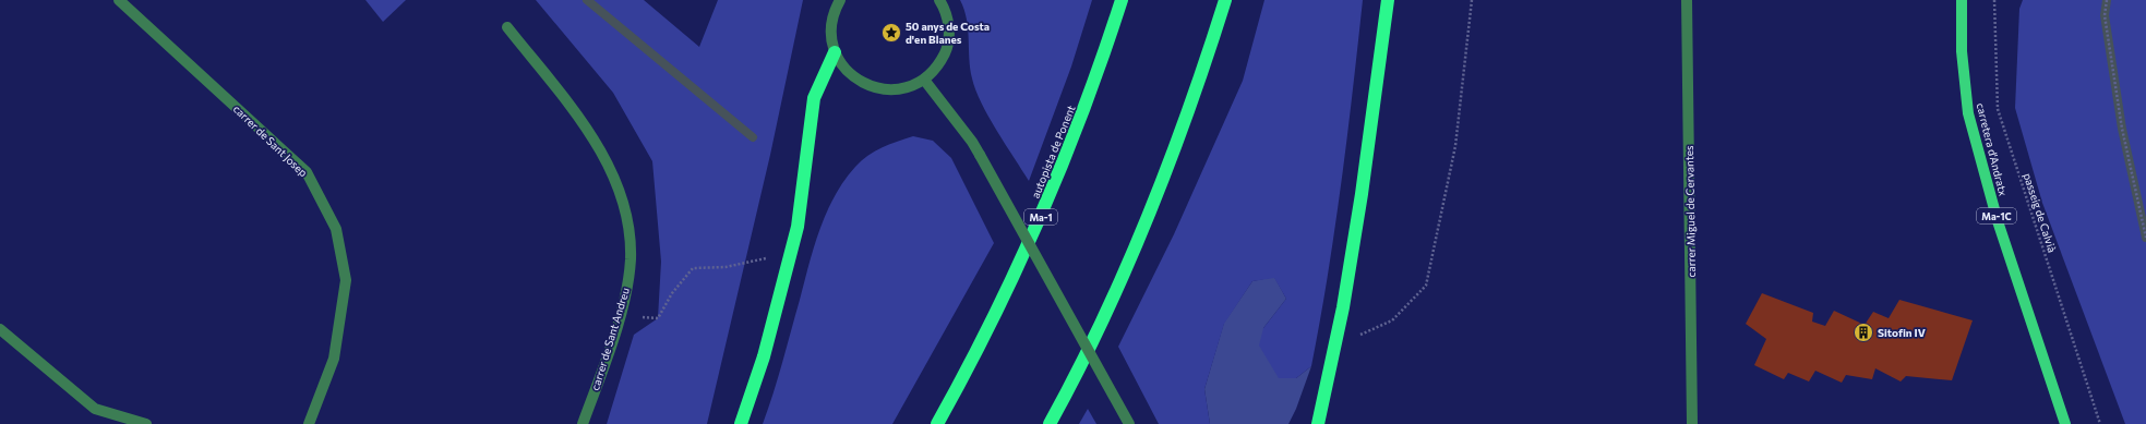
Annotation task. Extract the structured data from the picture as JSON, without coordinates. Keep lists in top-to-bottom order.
{
  "streets": {
    "highway": ["autopista de Ponent", "Ma-1"],
    "main road": ["carretera d'Andratx", "Ma-1C"],
    "street": ["carrer de Sant Josep", "carrer Miguel de Cervantes", "carrer de Sant Andreu"],
    "path": ["passeig de Calvià"]
  },
  "places": {
    "place": ["50 anys de Costa d'en Blanes"],
    "building": ["Sitofin IV"]
  }
}
